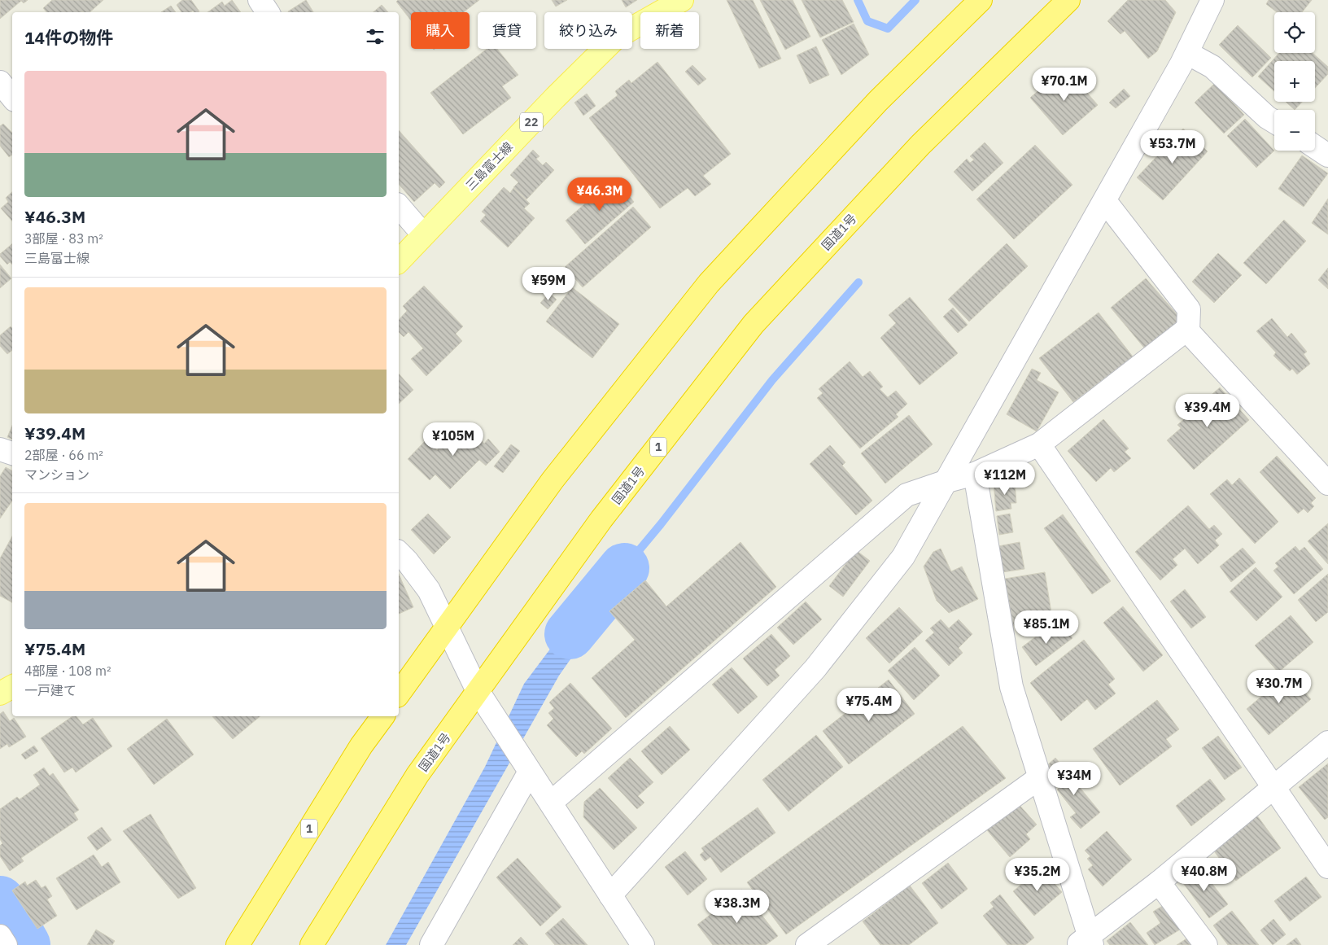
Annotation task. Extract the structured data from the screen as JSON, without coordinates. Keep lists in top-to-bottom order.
{
  "streets": {
    "highway": ["国道1号", "1"],
    "main road": ["22", "三島富士線"]
  },
  "page": {
    "map_buttons": ["+", "−"],
    "chip": [
      "購入",
      "賃貸",
      "絞り込み",
      "新着"
    ],
    "heading": "14件の物件",
    "list": [
      {
        "name": "¥46.3M",
        "note": "3部屋 · 83 m² · 三島富士線"
      },
      {
        "name": "¥39.4M",
        "note": "2部屋 · 66 m² · マンション"
      },
      {
        "name": "¥75.4M",
        "note": "4部屋 · 108 m² · 一戸建て"
      }
    ],
    "price": [
      "¥70.1M",
      "¥53.7M",
      "¥46.3M",
      "¥59M",
      "¥39.4M",
      "¥105M",
      "¥112M",
      "¥85.1M",
      "¥30.7M",
      "¥75.4M",
      "¥34M",
      "¥35.2M",
      "¥40.8M",
      "¥38.3M"
    ]
  }
}
